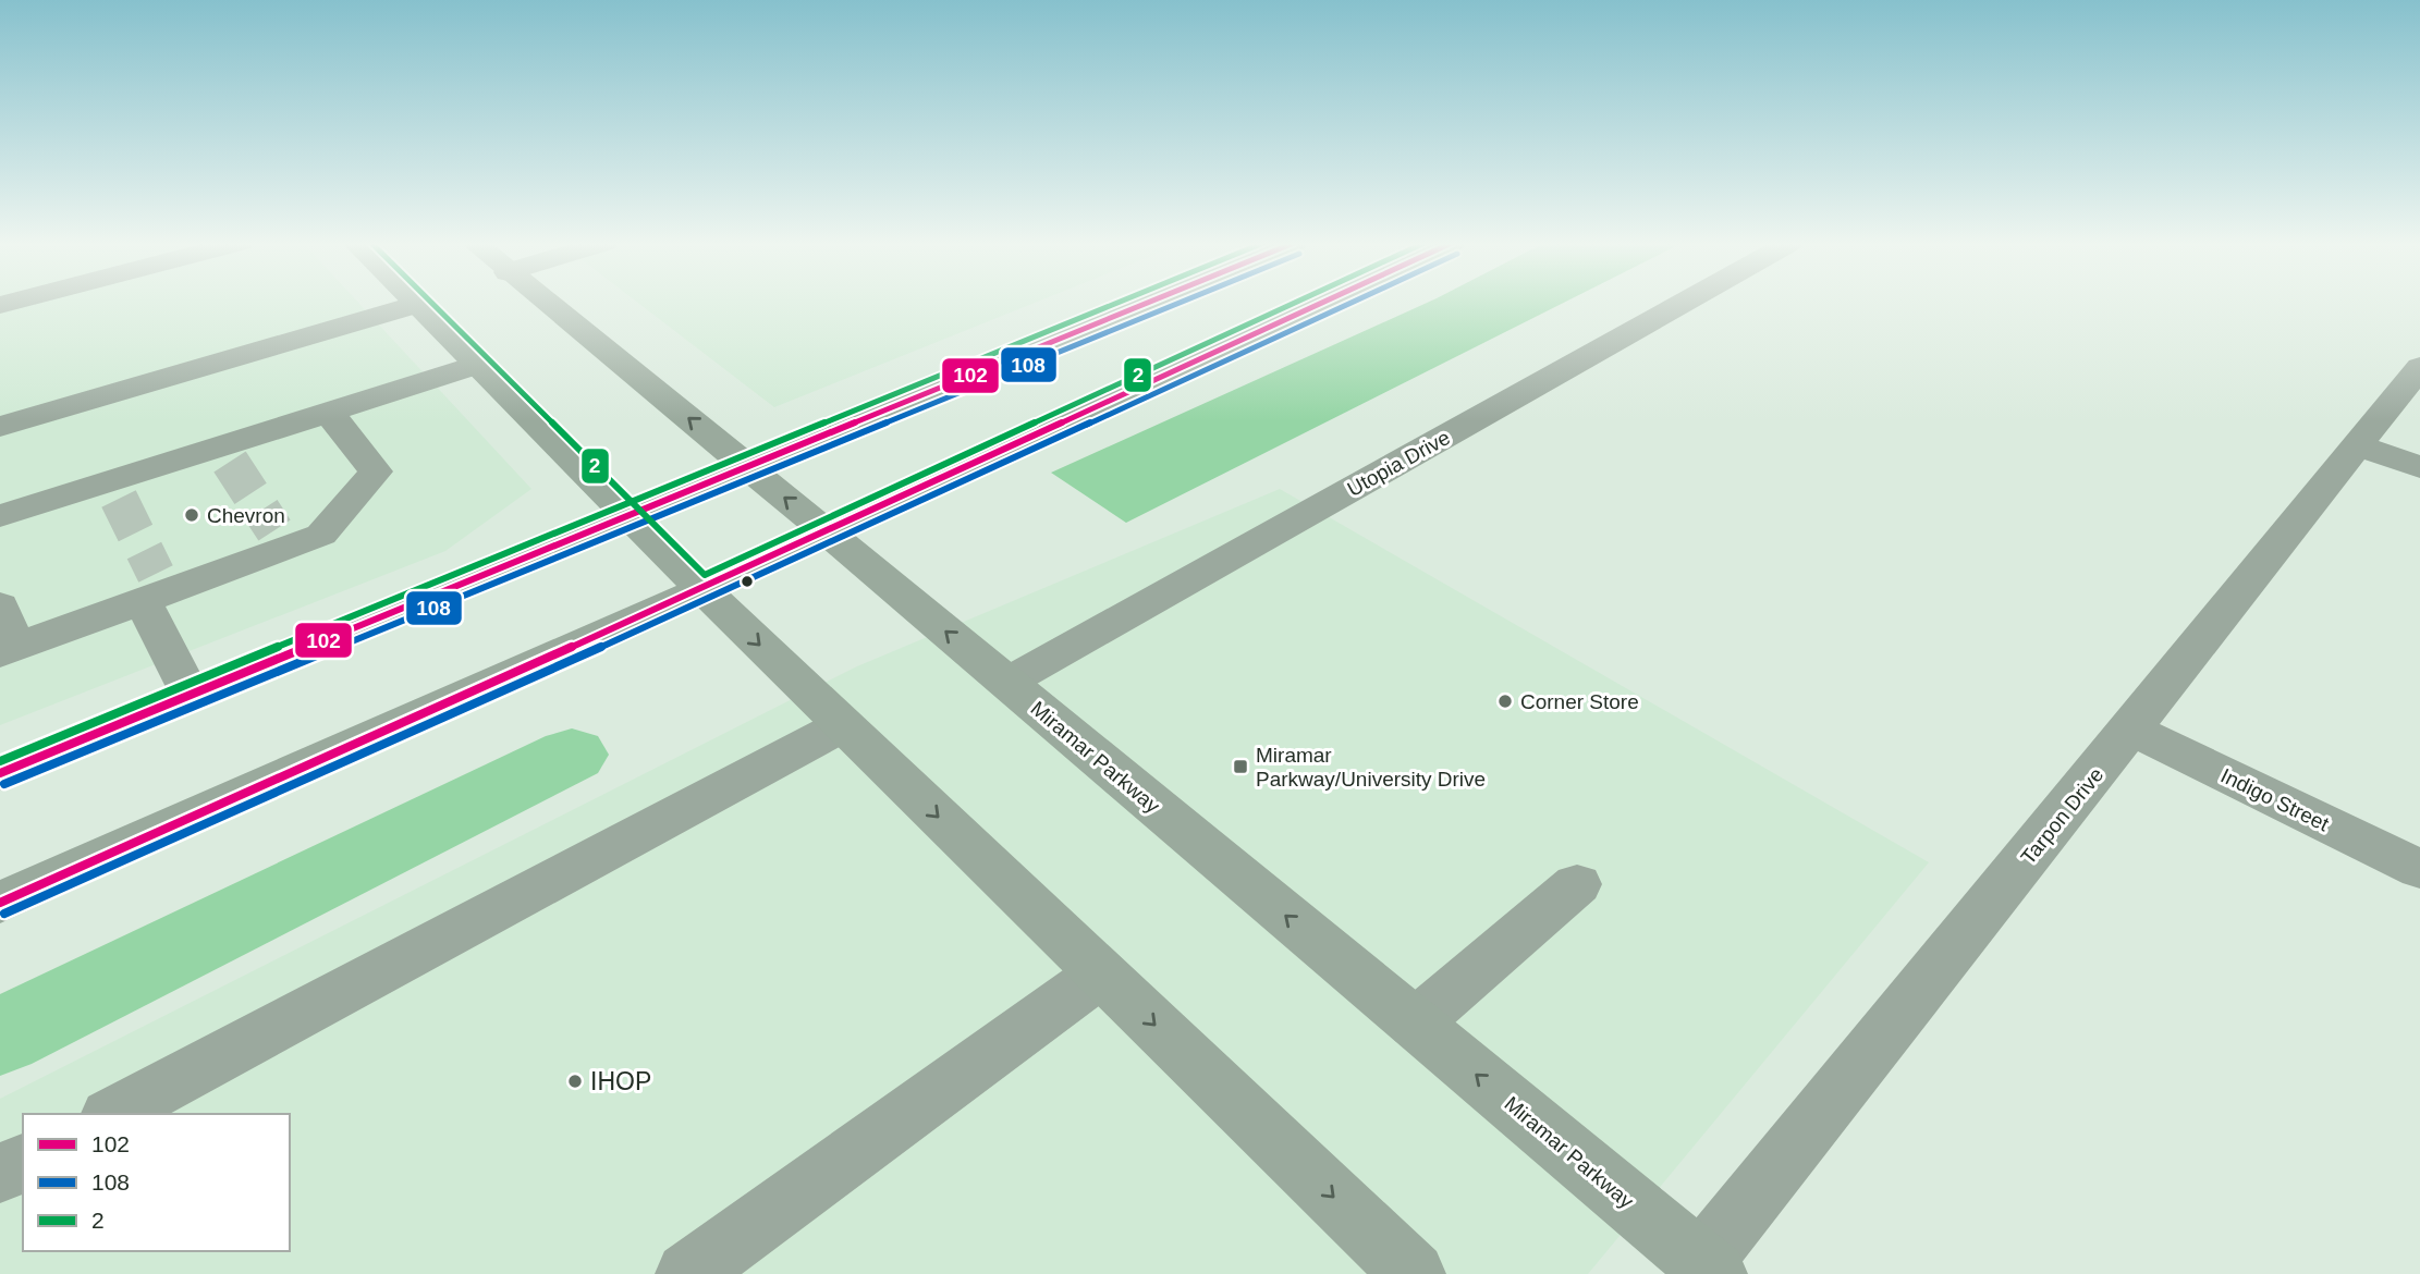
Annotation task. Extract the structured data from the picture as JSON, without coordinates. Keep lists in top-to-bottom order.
{
  "streets": {
    "main road": ["Miramar Parkway"],
    "street": ["Utopia Drive", "Indigo Street", "Tarpon Drive"]
  },
  "crossings": [
    ["Utopia Drive", "Miramar Parkway"],
    ["Miramar Parkway", "Tarpon Drive"],
    ["Indigo Street", "Tarpon Drive"]
  ],
  "places": {
    "other": ["Chevron", "Corner Store", "IHOP"],
    "transit": ["Miramar Parkway/University Drive"]
  },
  "lines": ["transit line 102", "transit line 108", "transit line 2"],
  "legend": ["102", "108", "2"]
}
